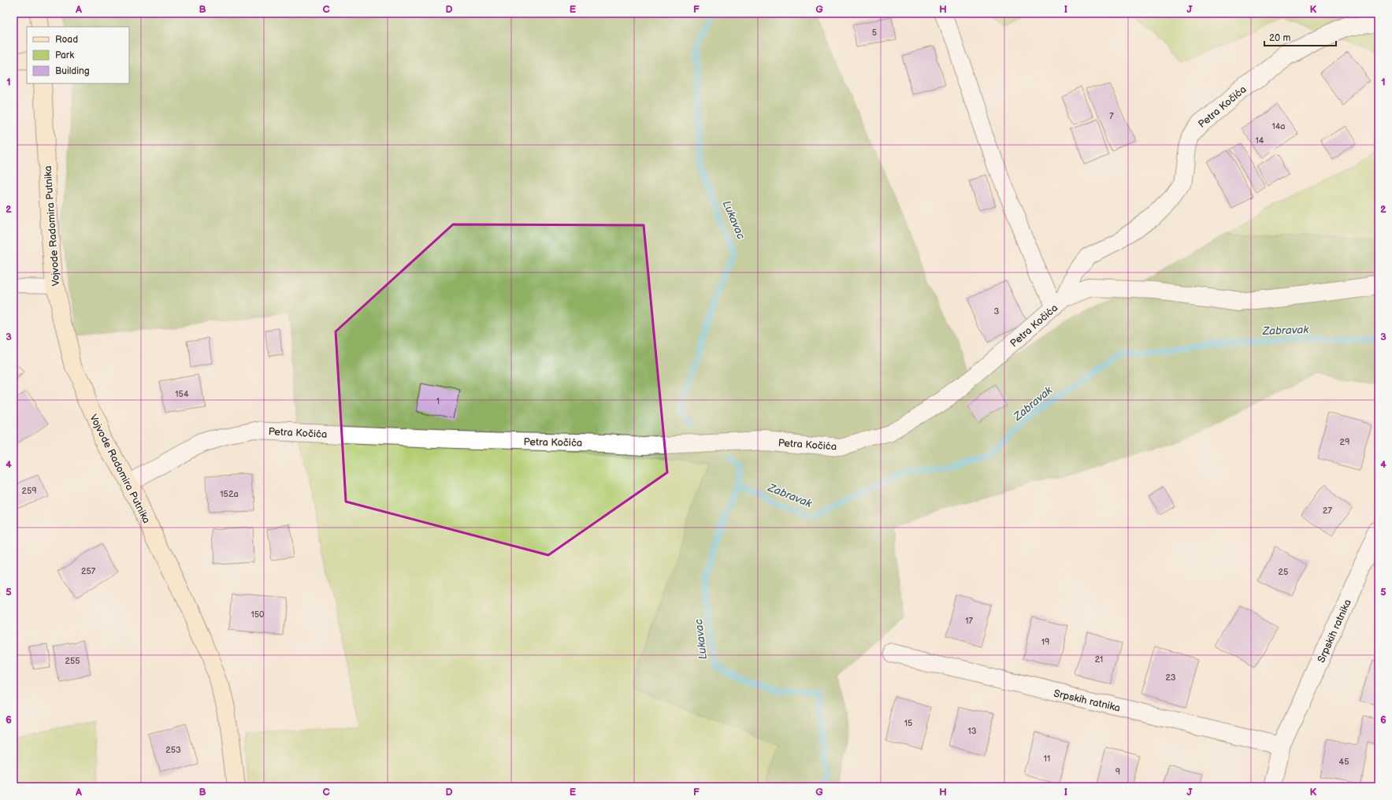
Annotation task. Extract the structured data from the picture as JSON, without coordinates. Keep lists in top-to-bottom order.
{
  "streets": {
    "main road": ["Vojvode Radomira Putnika"],
    "street": ["Petra Kočića", "Srpskih ratnika"]
  },
  "crossings": [
    ["Petra Kočića", "Vojvode Radomira Putnika"]
  ],
  "water": ["Lukavac", "Zabravak"],
  "house_numbers": [
    "5",
    "7",
    "14a",
    "14",
    "3",
    "154",
    "1",
    "29",
    "259",
    "152a",
    "27",
    "257",
    "25",
    "150",
    "17",
    "19",
    "21",
    "255",
    "23",
    "15",
    "13",
    "253",
    "11",
    "45",
    "9"
  ],
  "legend": ["Road", "Park", "Building"],
  "scale_bar": "20 m",
  "grid": {
    "columns": [
      "A",
      "B",
      "C",
      "D",
      "E",
      "F",
      "G",
      "H",
      "I",
      "J",
      "K"
    ],
    "rows": [
      "1",
      "2",
      "3",
      "4",
      "5",
      "6"
    ]
  }
}
